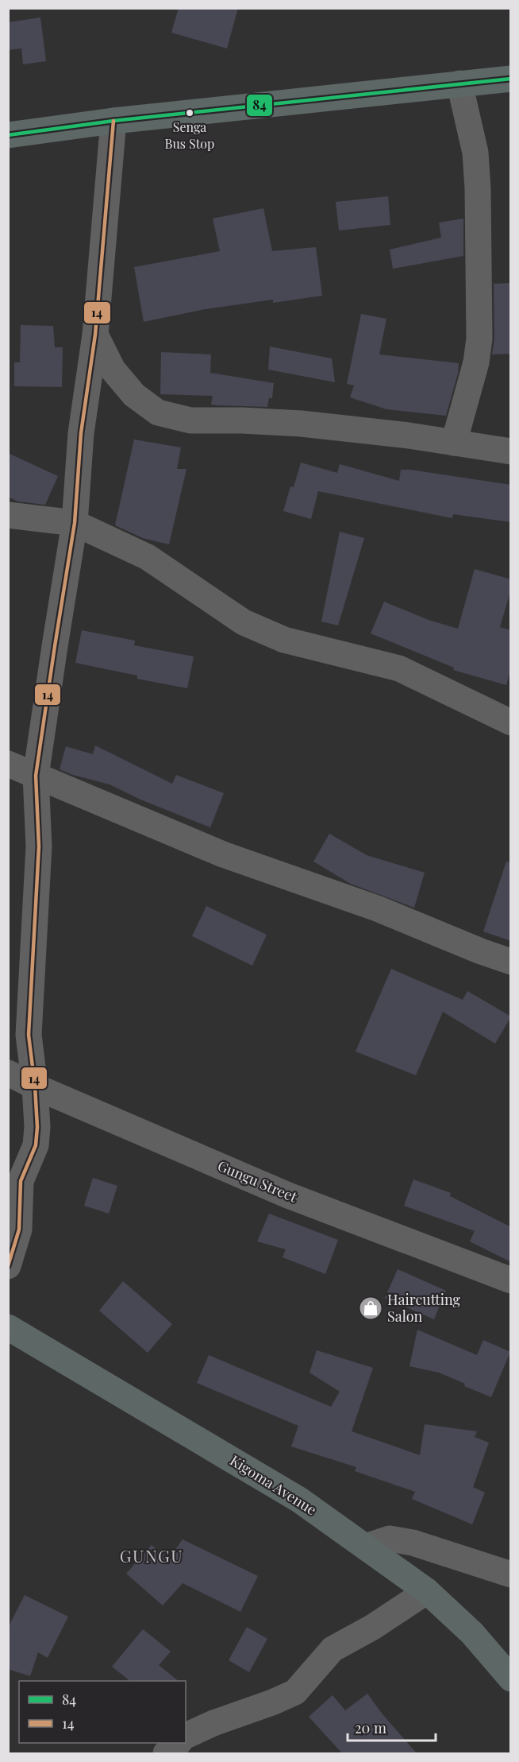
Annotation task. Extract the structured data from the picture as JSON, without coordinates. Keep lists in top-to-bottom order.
{
  "streets": {
    "main road": ["Kigoma Avenue"],
    "street": ["Gungu Street"]
  },
  "districts": ["GUNGU"],
  "places": {
    "other": ["Senga Bus Stop"],
    "shop": ["Haircutting Salon"]
  },
  "lines": ["transit line 84", "transit line 14"],
  "legend": ["84", "14"],
  "scale_bar": "20 m"
}
